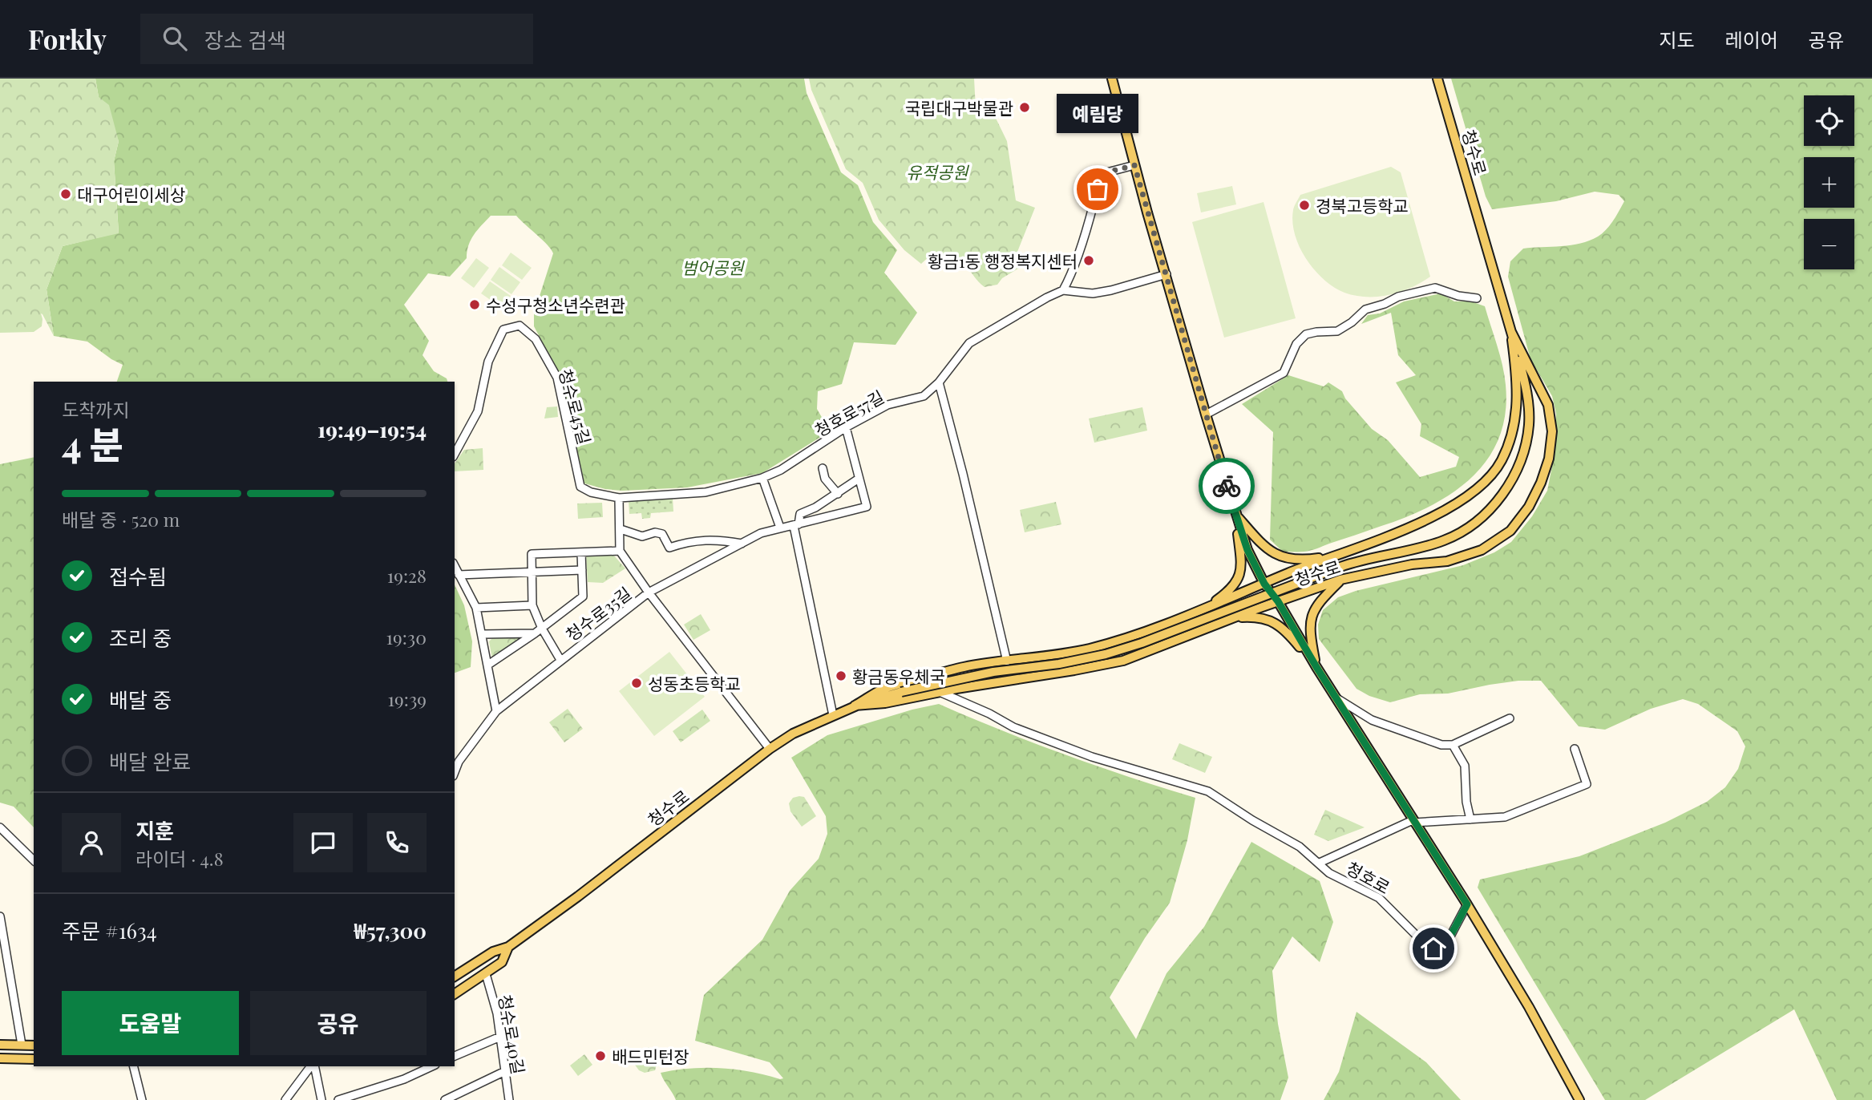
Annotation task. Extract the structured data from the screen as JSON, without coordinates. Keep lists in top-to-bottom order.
{
  "streets": {
    "main road": ["청수로"],
    "street": [
      "청수로45길",
      "청호로57길",
      "청수로35길",
      "청호로",
      "청수로40길"
    ]
  },
  "crossings": [
    ["청수로", "청수로40길"],
    ["청수로45길", "청호로57길"],
    ["청호로57길", "청수로35길"]
  ],
  "parks": ["유적공원", "범어공원"],
  "places": [
    "국립대구박물관",
    "예림당",
    "대구어린이세상",
    "경북고등학교",
    "황금1동 행정복지센터",
    "수성구청소년수련관",
    "황금동우체국",
    "성동초등학교",
    "배드민턴장"
  ],
  "page": {
    "header": "Forkly",
    "search": "장소 검색",
    "nav": ["지도", "레이어", "공유"],
    "bubble": "예림당",
    "map_buttons": ["+", "−"],
    "heading": ["4 분", "도착까지", "19:49–19:54"],
    "panel": [
      "지훈",
      "라이더 · 4.8",
      "주문 #1634",
      "₩57,300"
    ],
    "bar": "배달 중 · 520 m",
    "list": [
      ["접수됨", "19:28"],
      ["조리 중", "19:30"],
      ["배달 중", "19:39"],
      "배달 완료"
    ],
    "buttons": ["도움말", "공유"]
  }
}
